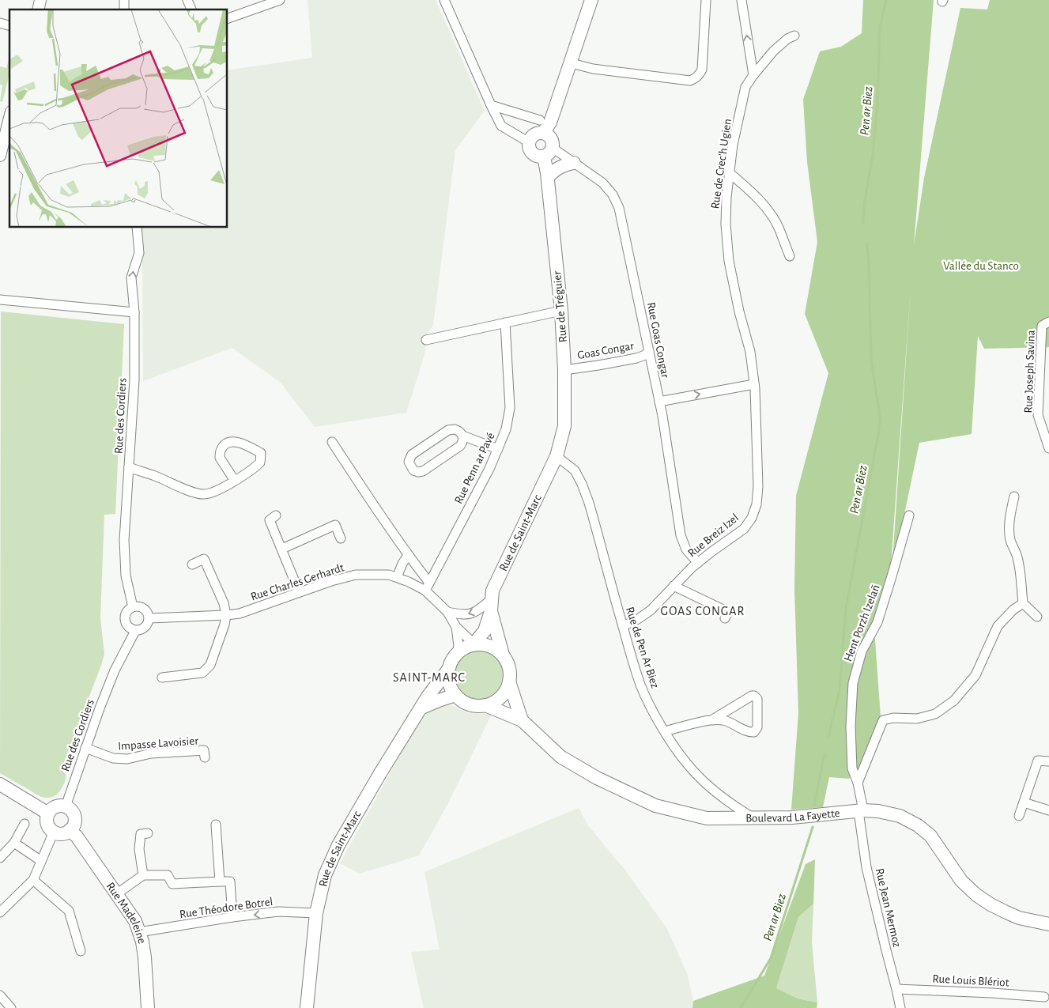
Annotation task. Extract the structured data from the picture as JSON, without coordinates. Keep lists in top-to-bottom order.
{
  "streets": {
    "main road": [
      "Rue de Tréguier",
      "Rue de Saint-Marc",
      "Boulevard La Fayette",
      "Rue Madeleine"
    ],
    "street": [
      "Rue de Crec'h Ugien",
      "Rue Goas Congar",
      "Goas Congar",
      "Rue Joseph Savina",
      "Rue des Cordiers",
      "Rue Penn ar Pavé",
      "Rue Breiz Izel",
      "Rue Charles Gerhardt",
      "Hent Porzh Izelañ",
      "Rue de Pen Ar Biez",
      "Impasse Lavoisier",
      "Rue Théodore Botrel",
      "Rue Jean Mermoz",
      "Rue Louis Blériot"
    ]
  },
  "crossings": [
    ["Rue de Crec'h Ugien", "Rue Breiz Izel"],
    ["Rue de Tréguier", "Rue Goas Congar"],
    ["Rue de Tréguier", "Goas Congar"],
    ["Rue de Tréguier", "Rue de Saint-Marc"],
    ["Rue de Tréguier", "Rue de Pen Ar Biez"],
    ["Rue Goas Congar", "Goas Congar"],
    ["Rue Goas Congar", "Rue Breiz Izel"],
    ["Rue des Cordiers", "Rue Charles Gerhardt"],
    ["Rue des Cordiers", "Impasse Lavoisier"],
    ["Rue des Cordiers", "Rue Madeleine"],
    ["Rue Penn ar Pavé", "Rue Charles Gerhardt"],
    ["Rue de Saint-Marc", "Rue Charles Gerhardt"],
    ["Rue de Saint-Marc", "Rue de Pen Ar Biez"],
    ["Rue de Saint-Marc", "Boulevard La Fayette"],
    ["Rue de Saint-Marc", "Rue Théodore Botrel"],
    ["Rue Breiz Izel", "Rue de Pen Ar Biez"],
    ["Rue Charles Gerhardt", "Boulevard La Fayette"],
    ["Hent Porzh Izelañ", "Boulevard La Fayette"],
    ["Hent Porzh Izelañ", "Rue Jean Mermoz"],
    ["Rue de Pen Ar Biez", "Boulevard La Fayette"],
    ["Boulevard La Fayette", "Rue Jean Mermoz"],
    ["Rue Théodore Botrel", "Rue Madeleine"],
    ["Rue Jean Mermoz", "Rue Louis Blériot"]
  ],
  "one_way": ["Rue Théodore Botrel"],
  "districts": ["GOAS CONGAR", "SAINT-MARC"],
  "water": ["Pen ar Biez"],
  "parks": ["Vallée du Stanco"]
}
